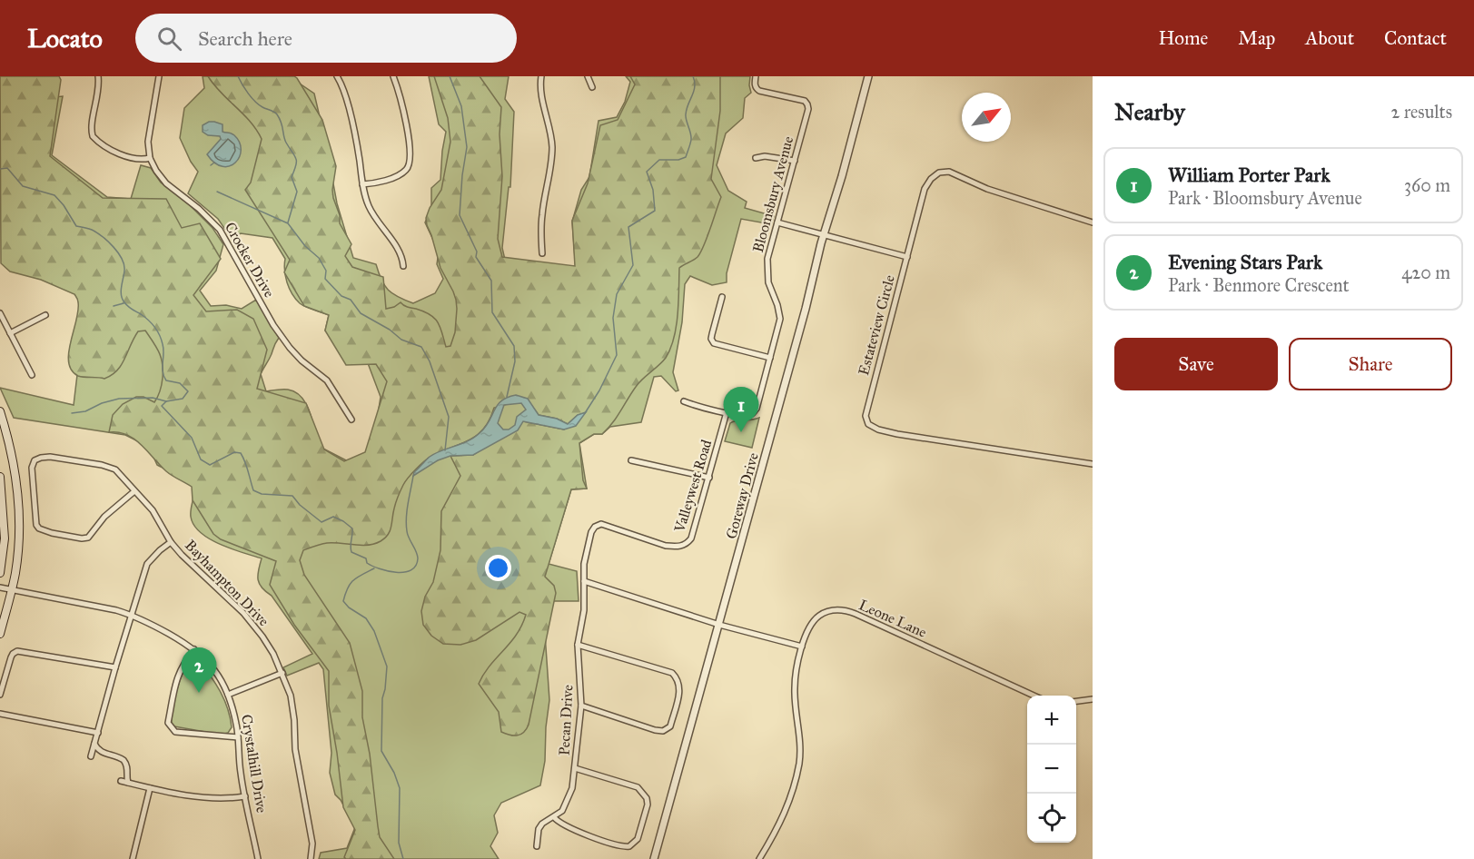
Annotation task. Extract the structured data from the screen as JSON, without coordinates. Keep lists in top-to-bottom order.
{
  "streets": {
    "street": [
      "Bloomsbury Avenue",
      "Crocker Drive",
      "Estateview Circle",
      "Valleywest Road",
      "Goreway Drive",
      "Bayhampton Drive",
      "Leone Lane",
      "Pecan Drive",
      "Crystalhill Drive"
    ]
  },
  "crossings": [
    ["Bloomsbury Avenue", "Valleywest Road"],
    ["Valleywest Road", "Pecan Drive"]
  ],
  "north": "top right",
  "page": {
    "header": "Locato",
    "search": "Search here",
    "nav": [
      "Home",
      "Map",
      "About",
      "Contact"
    ],
    "heading": ["Nearby", "2 results"],
    "list": [
      {
        "mark": "1",
        "name": "William Porter Park",
        "note": "Park · Bloomsbury Avenue",
        "value": "360 m"
      },
      {
        "mark": "2",
        "name": "Evening Stars Park",
        "note": "Park · Benmore Crescent",
        "value": "420 m"
      }
    ],
    "buttons": ["Save", "Share"],
    "pins": ["1", "2"],
    "map_buttons": ["+", "−"]
  }
}
